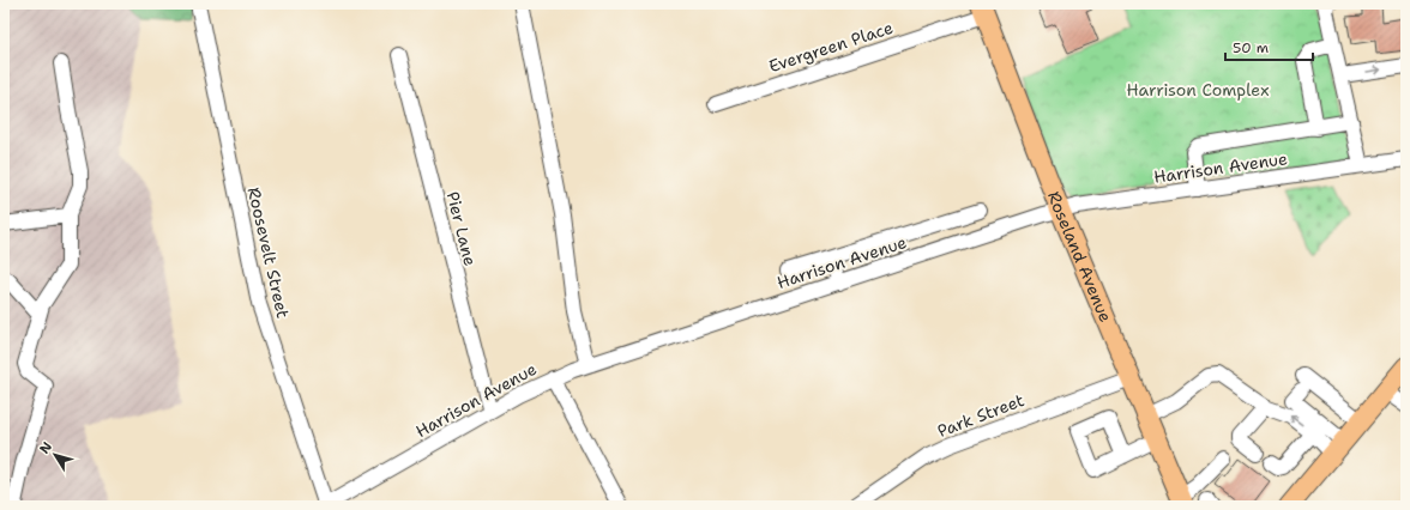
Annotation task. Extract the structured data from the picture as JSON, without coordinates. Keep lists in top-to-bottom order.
{
  "streets": {
    "main road": ["Roseland Avenue"],
    "street": [
      "Evergreen Place",
      "Harrison Avenue",
      "Pier Lane",
      "Roosevelt Street",
      "Park Street"
    ]
  },
  "crossings": [
    ["Evergreen Place", "Roseland Avenue"],
    ["Harrison Avenue", "Pier Lane"],
    ["Harrison Avenue", "Roosevelt Street"],
    ["Harrison Avenue", "Roseland Avenue"],
    ["Roseland Avenue", "Park Street"]
  ],
  "parks": ["Harrison Complex"],
  "scale_bar": "50 m",
  "north": "top left"
}
